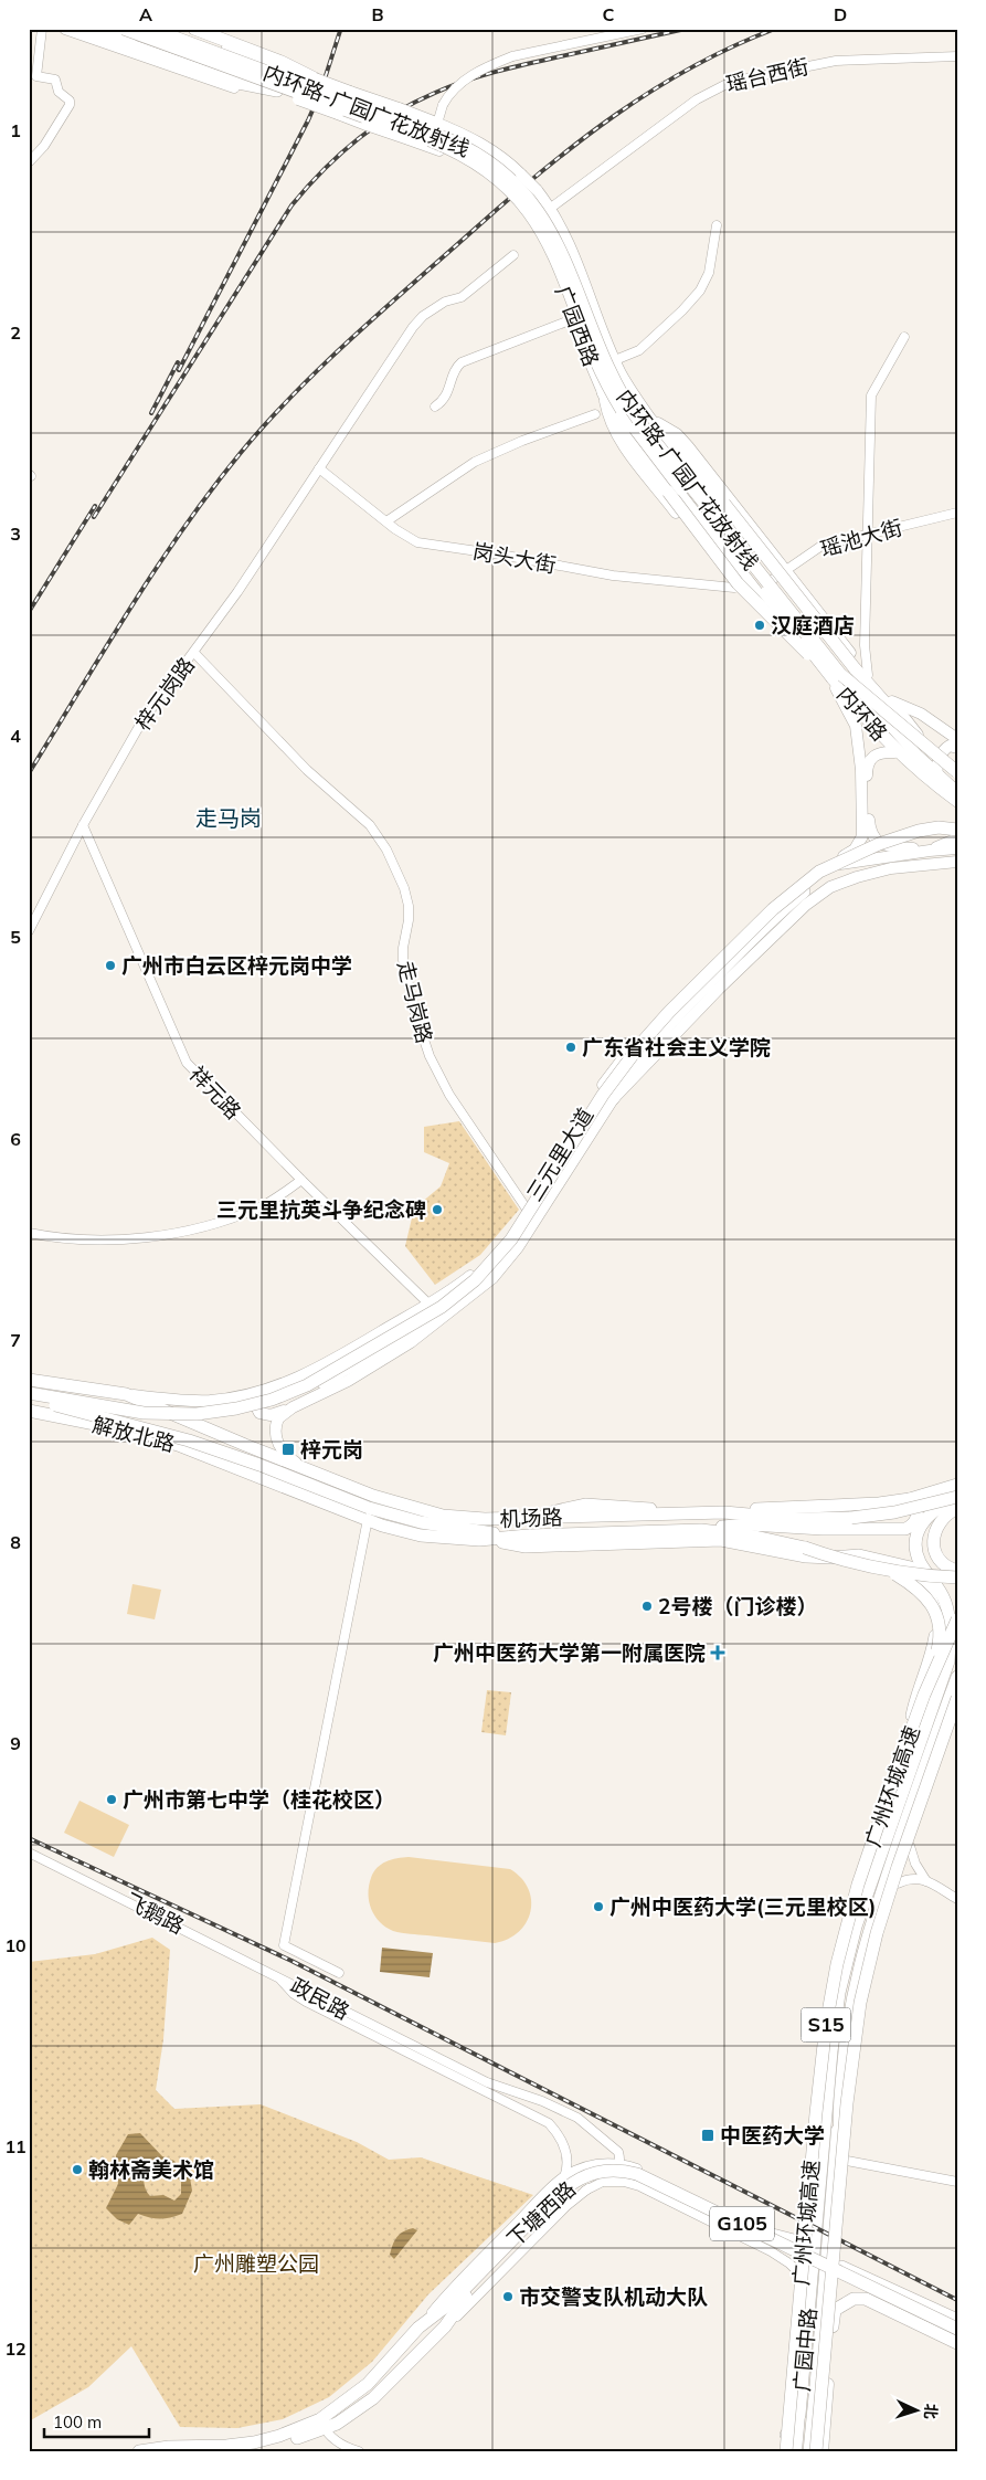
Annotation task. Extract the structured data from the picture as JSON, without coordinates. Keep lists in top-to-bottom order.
{
  "streets": {
    "highway": [
      "内环路-广园广花放射线",
      "内环路",
      "解放北路",
      "机场路",
      "广州环城高速",
      "S15",
      "下塘西路",
      "G105",
      "广园中路"
    ],
    "main road": ["广园西路", "三元里大道"],
    "street": [
      "瑶台西街",
      "瑶池大街",
      "岗头大街",
      "梓元岗路",
      "走马岗路",
      "祥元路",
      "飞鹅路",
      "政民路"
    ]
  },
  "crossings": [
    ["瑶台西街", "广园西路"],
    ["内环路-广园广花放射线", "广园西路"],
    ["内环路-广园广花放射线", "内环路"],
    ["广园西路", "瑶池大街"],
    ["广园西路", "内环路"],
    ["广园西路", "三元里大道"],
    ["岗头大街", "梓元岗路"],
    ["梓元岗路", "走马岗路"],
    ["梓元岗路", "祥元路"],
    ["走马岗路", "三元里大道"],
    ["祥元路", "三元里大道"],
    ["三元里大道", "解放北路"],
    ["三元里大道", "机场路"],
    ["解放北路", "机场路"],
    ["广州环城高速", "广园中路"],
    ["飞鹅路", "政民路"],
    ["政民路", "下塘西路"]
  ],
  "districts": ["走马岗"],
  "parks": ["广州雕塑公园"],
  "places": {
    "other": [
      "汉庭酒店",
      "广州市白云区梓元岗中学",
      "广东省社会主义学院",
      "三元里抗英斗争纪念碑",
      "2号楼（门诊楼）",
      "广州市第七中学（桂花校区）",
      "广州中医药大学(三元里校区)",
      "翰林斋美术馆",
      "市交警支队机动大队"
    ],
    "transit": ["梓元岗", "中医药大学"],
    "health": ["广州中医药大学第一附属医院"]
  },
  "scale_bar": "100 m",
  "north": "right",
  "grid": {
    "columns": [
      "A",
      "B",
      "C",
      "D"
    ],
    "rows": [
      "1",
      "2",
      "3",
      "4",
      "5",
      "6",
      "7",
      "8",
      "9",
      "10",
      "11",
      "12"
    ]
  }
}
